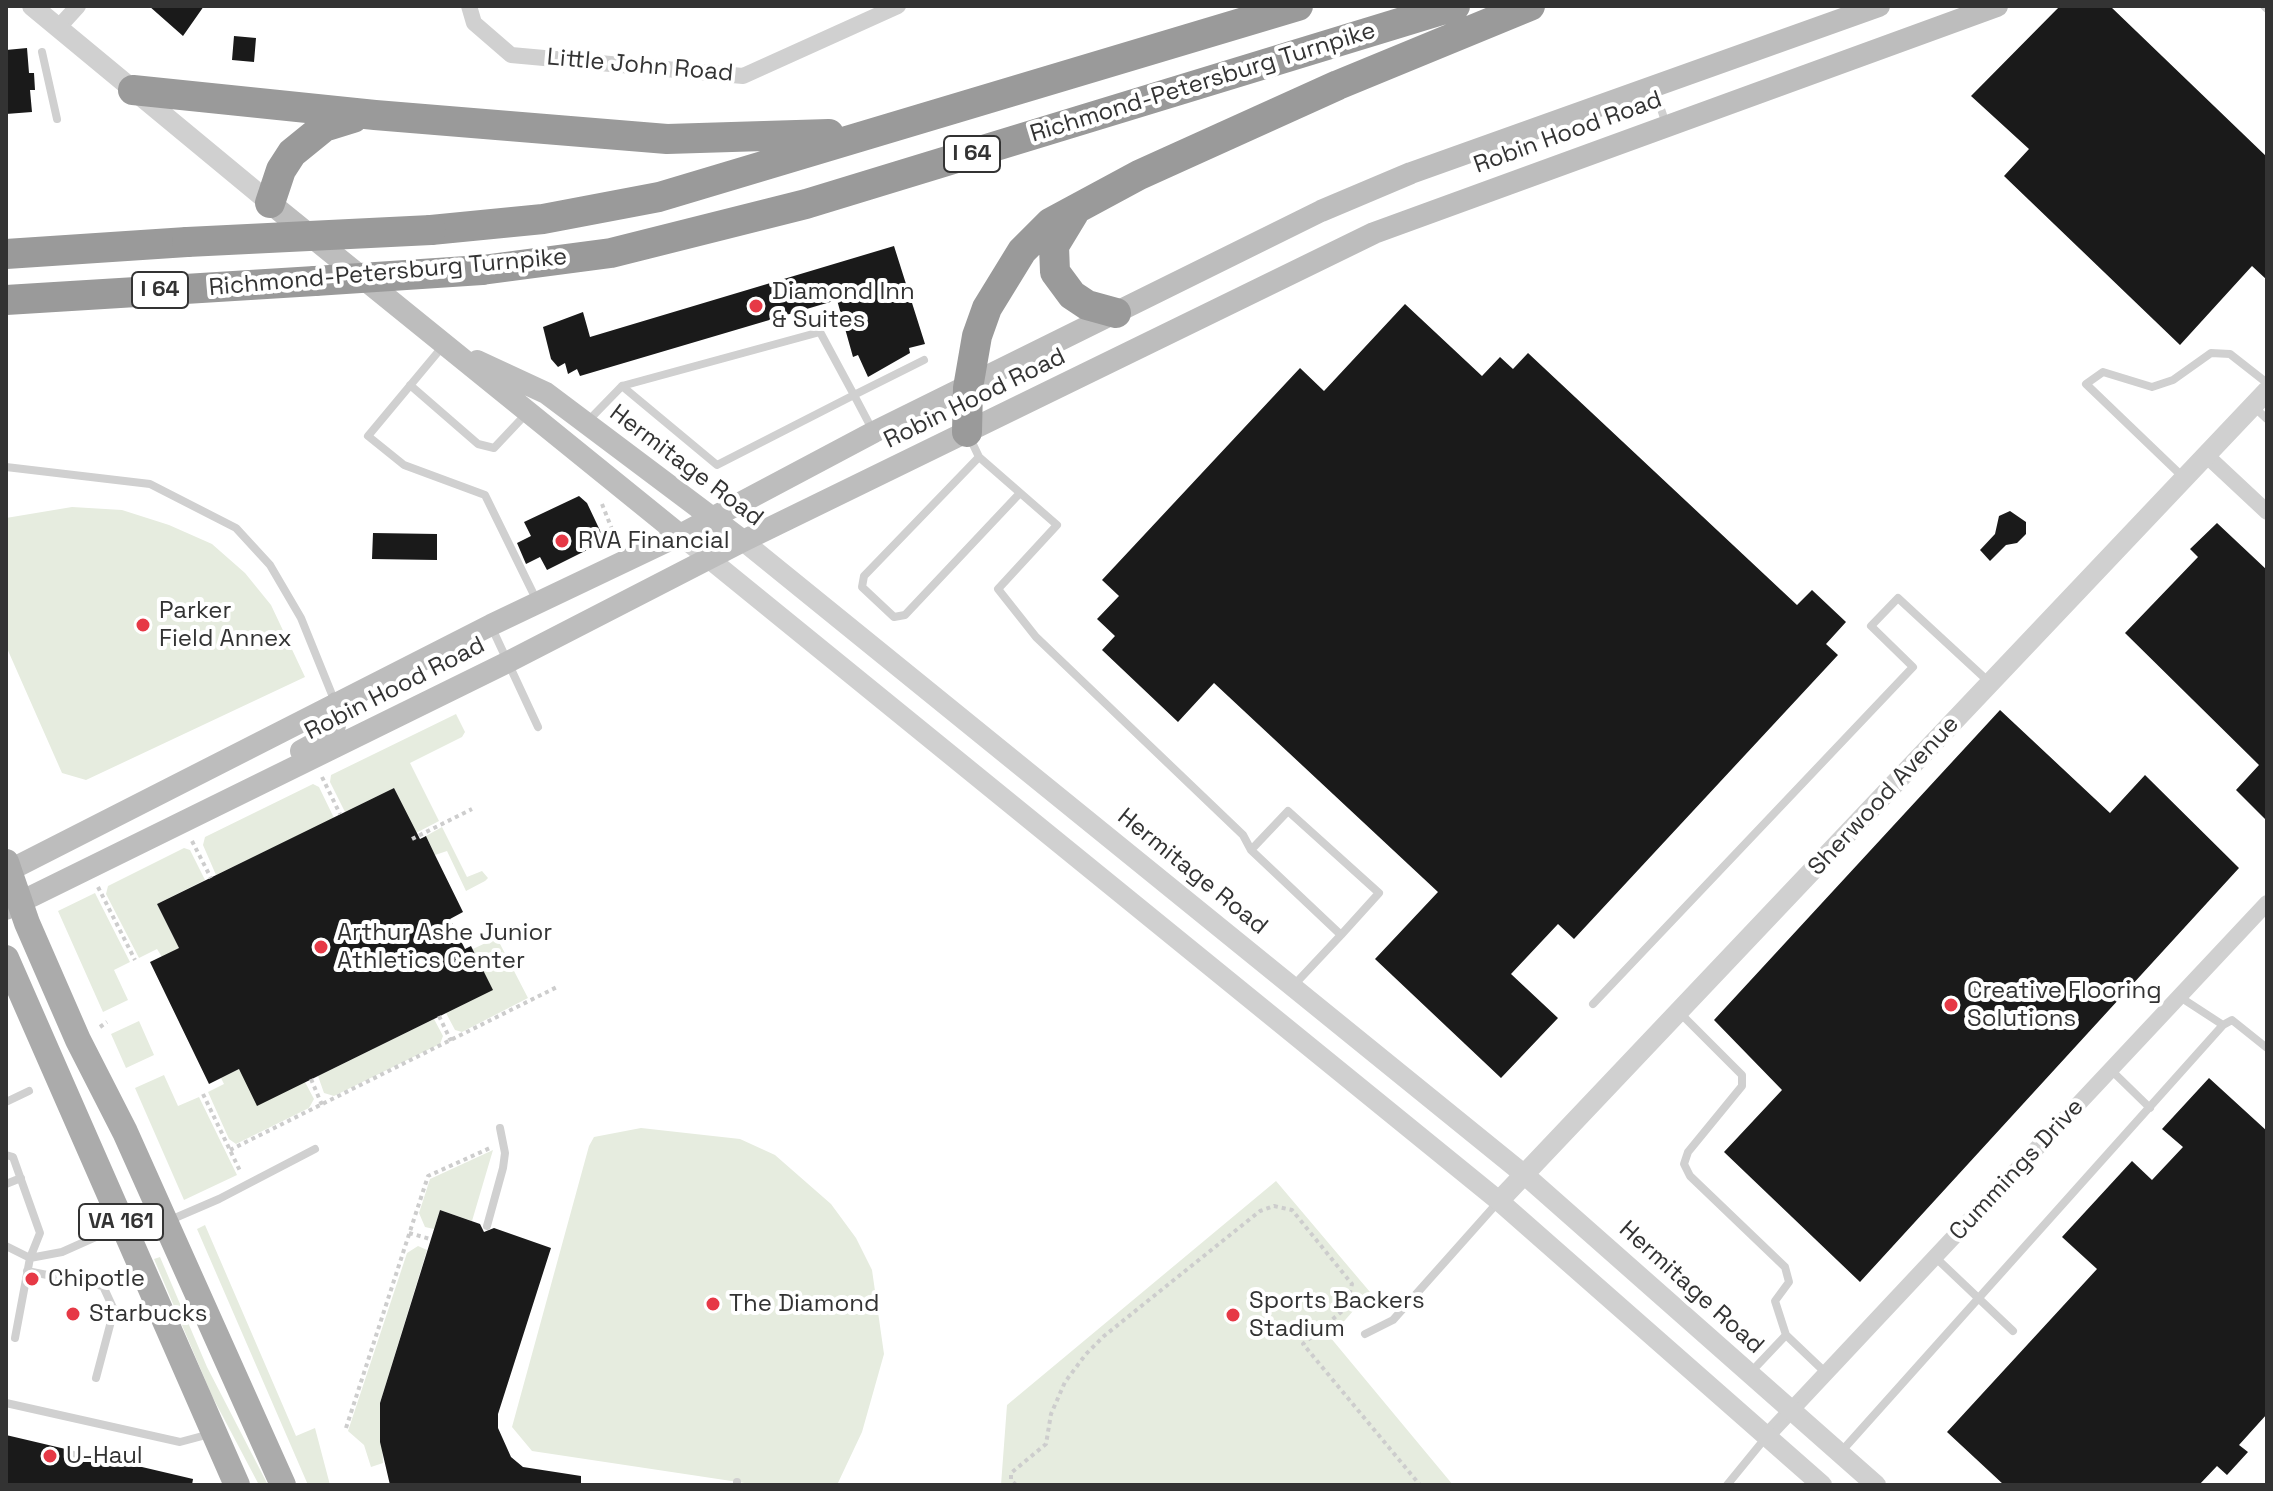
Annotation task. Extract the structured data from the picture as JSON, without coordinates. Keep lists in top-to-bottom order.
{
  "streets": {
    "highway": ["Richmond-Petersburg Turnpike", "I 64"],
    "main road": ["Robin Hood Road", "Hermitage Road", "VA 161"],
    "street": ["Little John Road", "Sherwood Avenue", "Cummings Drive"]
  },
  "crossings": [
    ["Robin Hood Road", "Hermitage Road"],
    ["Robin Hood Road", "VA 161"],
    ["Hermitage Road", "Sherwood Avenue"],
    ["Hermitage Road", "Cummings Drive"]
  ],
  "places": [
    "Diamond Inn & Suites",
    "RVA Financial",
    "Parker Field Annex",
    "Arthur Ashe Junior Athletics Center",
    "Creative Flooring Solutions",
    "Chipotle",
    "The Diamond",
    "Starbucks",
    "Sports Backers Stadium",
    "U-Haul"
  ]
}
